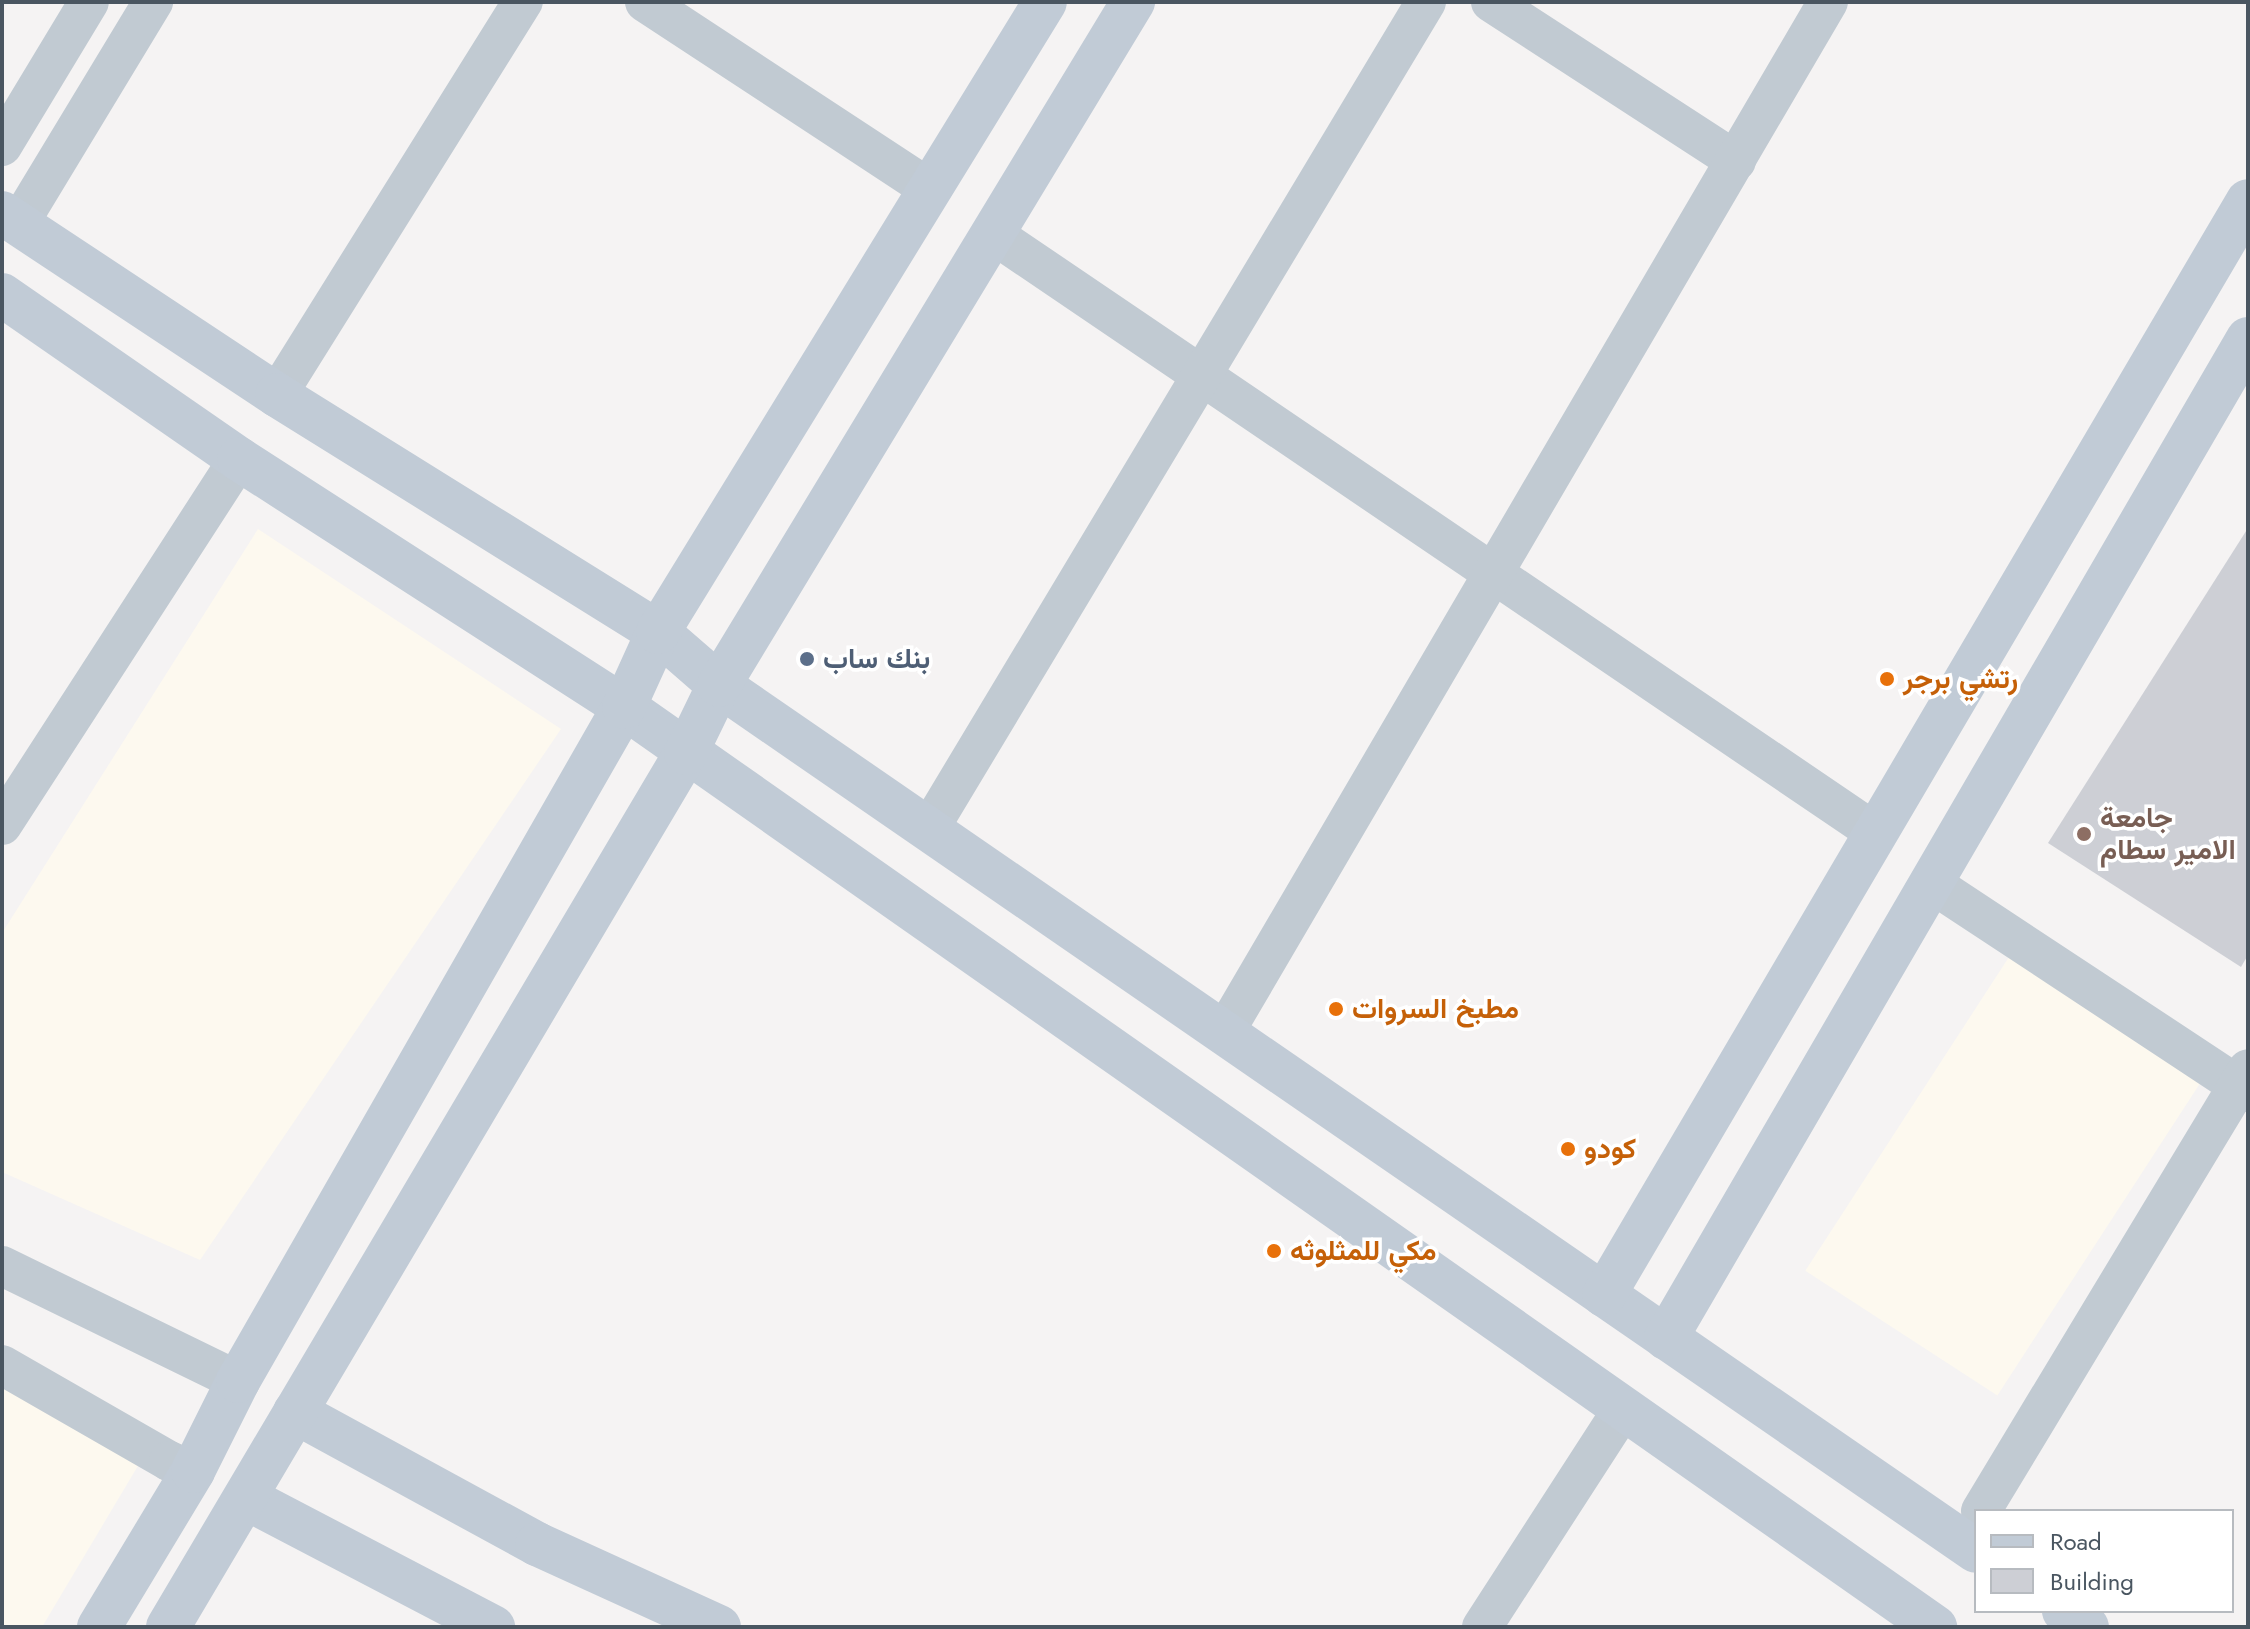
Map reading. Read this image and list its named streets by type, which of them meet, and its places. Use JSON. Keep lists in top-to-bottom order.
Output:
{
  "places": [
    "بنك ساب",
    "رتشي برجر",
    "جامعة الامير سطام",
    "مطبخ السروات",
    "كودو",
    "مكي للمثلوثه"
  ],
  "legend": ["Road", "Building"]
}
